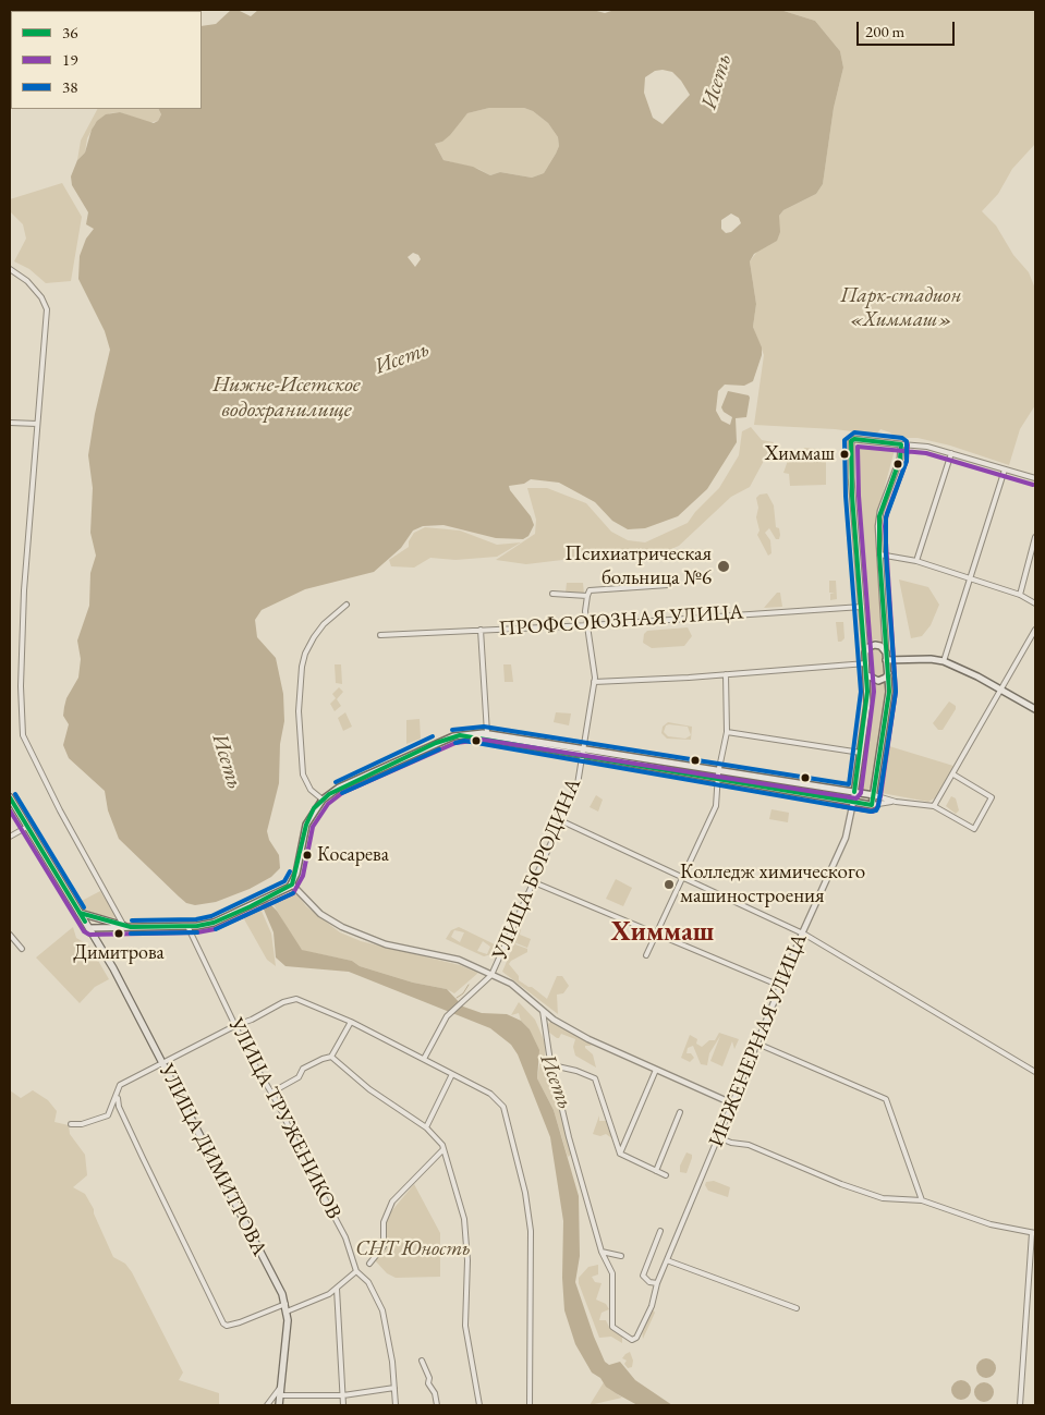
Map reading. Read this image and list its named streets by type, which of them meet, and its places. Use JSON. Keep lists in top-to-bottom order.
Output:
{
  "streets": {
    "main road": ["ИНЖЕНЕРНАЯ УЛИЦА", "УЛИЦА ДИМИТРОВА"],
    "street": ["ПРОФСОЮЗНАЯ УЛИЦА", "УЛИЦА БОРОДИНА", "УЛИЦА ТРУЖЕНИКОВ"]
  },
  "crossings": [
    ["ПРОФСОЮЗНАЯ УЛИЦА", "УЛИЦА БОРОДИНА"],
    ["ПРОФСОЮЗНАЯ УЛИЦА", "ИНЖЕНЕРНАЯ УЛИЦА"]
  ],
  "districts": ["Химмаш"],
  "water": ["Исеть", "Нижне-Исетское водохранилище"],
  "parks": ["Парк-стадион «Химмаш»", "СНТ Юность"],
  "places": [
    "Химмаш",
    "Психиатрическая больница №6",
    "Косарева",
    "Колледж химического машиностроения",
    "Димитрова"
  ],
  "lines": ["transit line 38", "transit line 36", "transit line 19"],
  "legend": ["36", "19", "38"],
  "scale_bar": "200 m"
}
